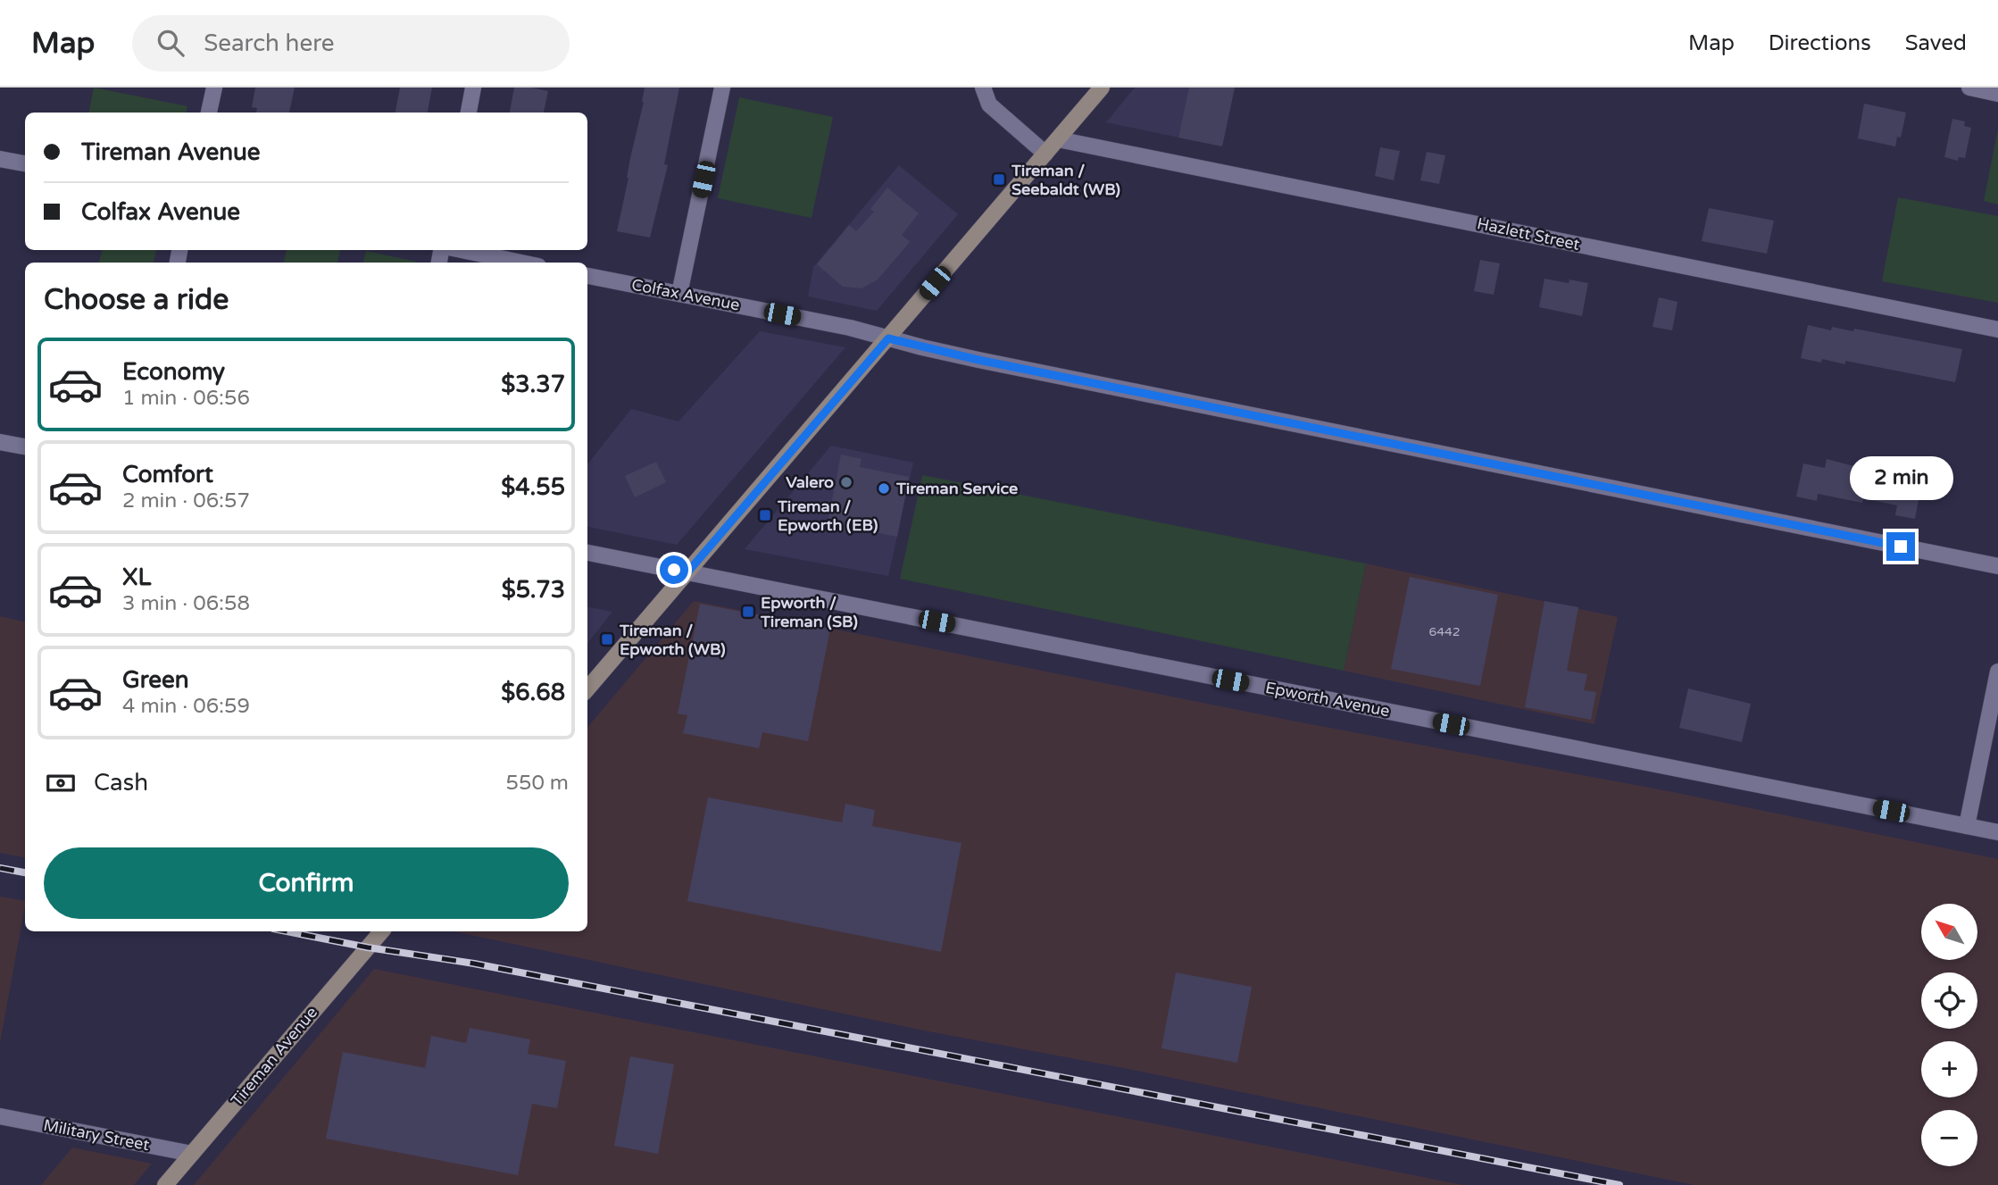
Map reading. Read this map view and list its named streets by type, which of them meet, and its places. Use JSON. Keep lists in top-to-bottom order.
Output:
{
  "streets": {
    "street": [
      "Hazlett Street",
      "Colfax Avenue",
      "Epworth Avenue",
      "Tireman Avenue",
      "Military Street"
    ]
  },
  "crossings": [
    ["Tireman Avenue", "Military Street"]
  ],
  "places": {
    "transit": [
      "Tireman / Seebaldt (WB)",
      "Tireman / Epworth (EB)",
      "Epworth / Tireman (SB)",
      "Tireman / Epworth (WB)"
    ],
    "other": ["Valero", "Tireman Service"]
  },
  "house_numbers": ["6442"],
  "north": "top left",
  "page": {
    "header": "Map",
    "search": "Search here",
    "nav": ["Map", "Directions", "Saved"],
    "banner": ["Tireman Avenue", "Colfax Avenue"],
    "heading": "Choose a ride",
    "list": [
      {
        "name": "Economy",
        "note": "1 min · 06:56",
        "value": "$3.37"
      },
      {
        "name": "Comfort",
        "note": "2 min · 06:57",
        "value": "$4.55"
      },
      {
        "name": "XL",
        "note": "3 min · 06:58",
        "value": "$5.73"
      },
      {
        "name": "Green",
        "note": "4 min · 06:59",
        "value": "$6.68"
      }
    ],
    "bubble": "2 min",
    "pay": ["Cash", "550 m"],
    "buttons": "Confirm",
    "map_buttons": ["+", "−"]
  }
}
